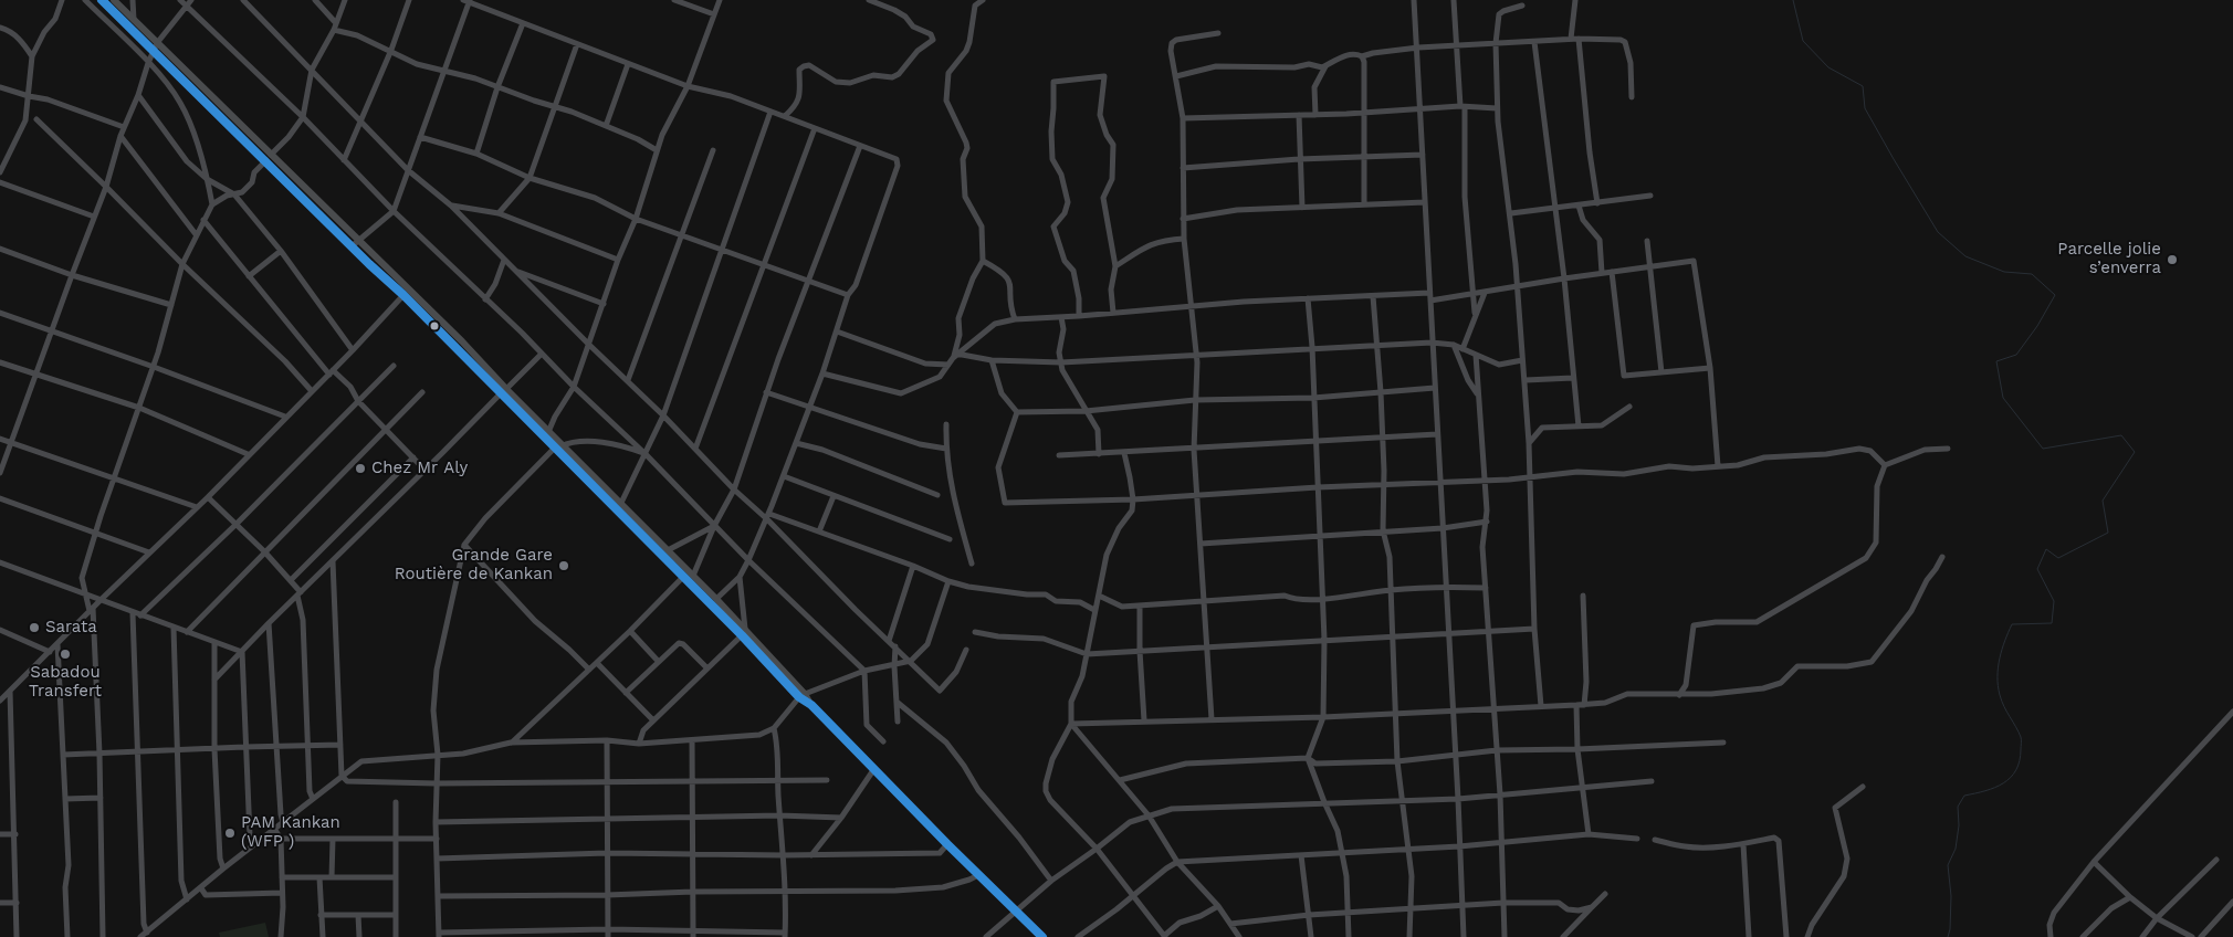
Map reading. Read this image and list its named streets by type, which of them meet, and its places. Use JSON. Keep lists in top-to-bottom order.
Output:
{
  "places": [
    "Parcelle jolie s’enverra",
    "Chez Mr Aly",
    "Grande Gare Routière de Kankan",
    "Sarata",
    "Sabadou Transfert",
    "PAM Kankan (WFP )"
  ]
}
